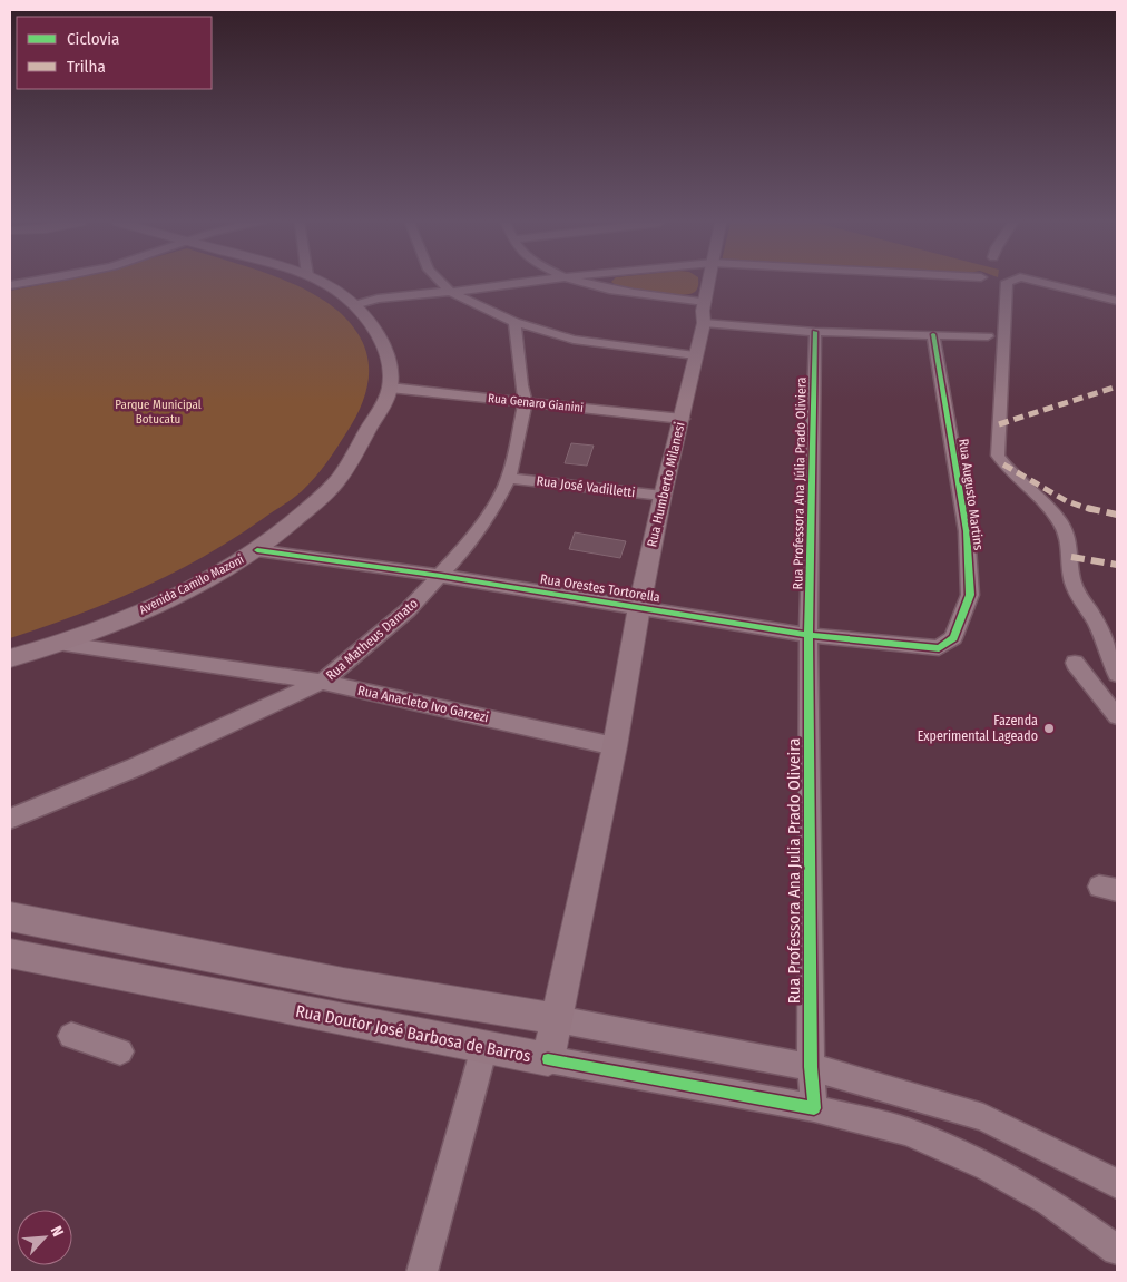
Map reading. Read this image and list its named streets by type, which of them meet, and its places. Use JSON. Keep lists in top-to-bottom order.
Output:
{
  "streets": {
    "main road": ["Rua Humberto Milanesi", "Avenida Camilo Mazoni", "Rua Doutor José Barbosa de Barros"],
    "street": [
      "Rua Genaro Gianini",
      "Rua Professora Ana Júlia Prado Oliviera",
      "Rua José Vadilletti",
      "Rua Augusto Martins",
      "Rua Orestes Tortorella",
      "Rua Matheus Damato",
      "Rua Anacleto Ivo Garzezi",
      "Rua Professora Ana Julia Prado Oliveira"
    ]
  },
  "crossings": [
    ["Rua Genaro Gianini", "Rua Humberto Milanesi"],
    ["Rua Genaro Gianini", "Avenida Camilo Mazoni"],
    ["Rua Genaro Gianini", "Rua Matheus Damato"],
    ["Rua Professora Ana Júlia Prado Oliviera", "Rua Orestes Tortorella"],
    ["Rua Professora Ana Júlia Prado Oliviera", "Rua Professora Ana Julia Prado Oliveira"],
    ["Rua Humberto Milanesi", "Rua José Vadilletti"],
    ["Rua Humberto Milanesi", "Rua Orestes Tortorella"],
    ["Rua Humberto Milanesi", "Rua Anacleto Ivo Garzezi"],
    ["Rua Humberto Milanesi", "Rua Doutor José Barbosa de Barros"],
    ["Rua José Vadilletti", "Rua Matheus Damato"],
    ["Rua Augusto Martins", "Rua Orestes Tortorella"],
    ["Avenida Camilo Mazoni", "Rua Orestes Tortorella"],
    ["Avenida Camilo Mazoni", "Rua Anacleto Ivo Garzezi"],
    ["Rua Orestes Tortorella", "Rua Matheus Damato"],
    ["Rua Orestes Tortorella", "Rua Professora Ana Julia Prado Oliveira"],
    ["Rua Matheus Damato", "Rua Anacleto Ivo Garzezi"],
    ["Rua Professora Ana Julia Prado Oliveira", "Rua Doutor José Barbosa de Barros"]
  ],
  "parks": ["Parque Municipal Botucatu"],
  "places": ["Fazenda Experimental Lageado"],
  "legend": ["Ciclovia", "Trilha"],
  "north": "top right"
}
